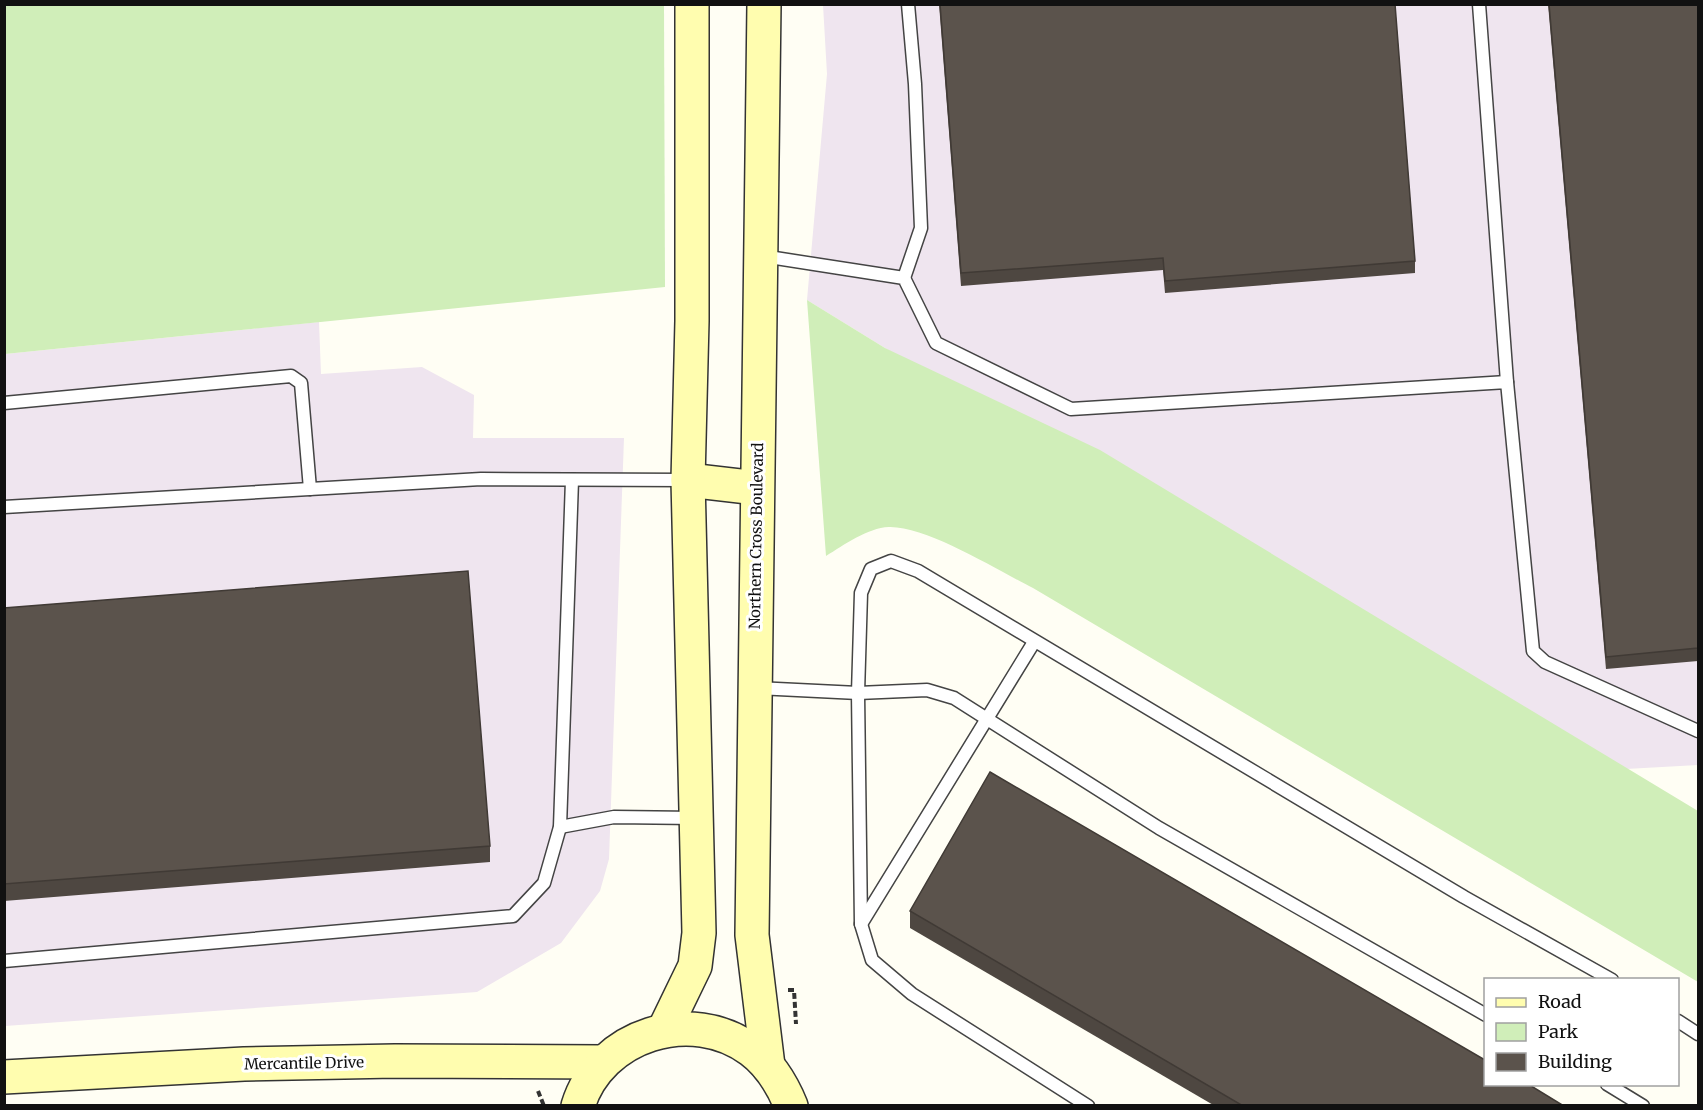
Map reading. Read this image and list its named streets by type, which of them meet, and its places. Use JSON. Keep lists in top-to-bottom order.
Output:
{
  "streets": {
    "street": ["Northern Cross Boulevard", "Mercantile Drive"]
  },
  "legend": ["Road", "Park", "Building"]
}
